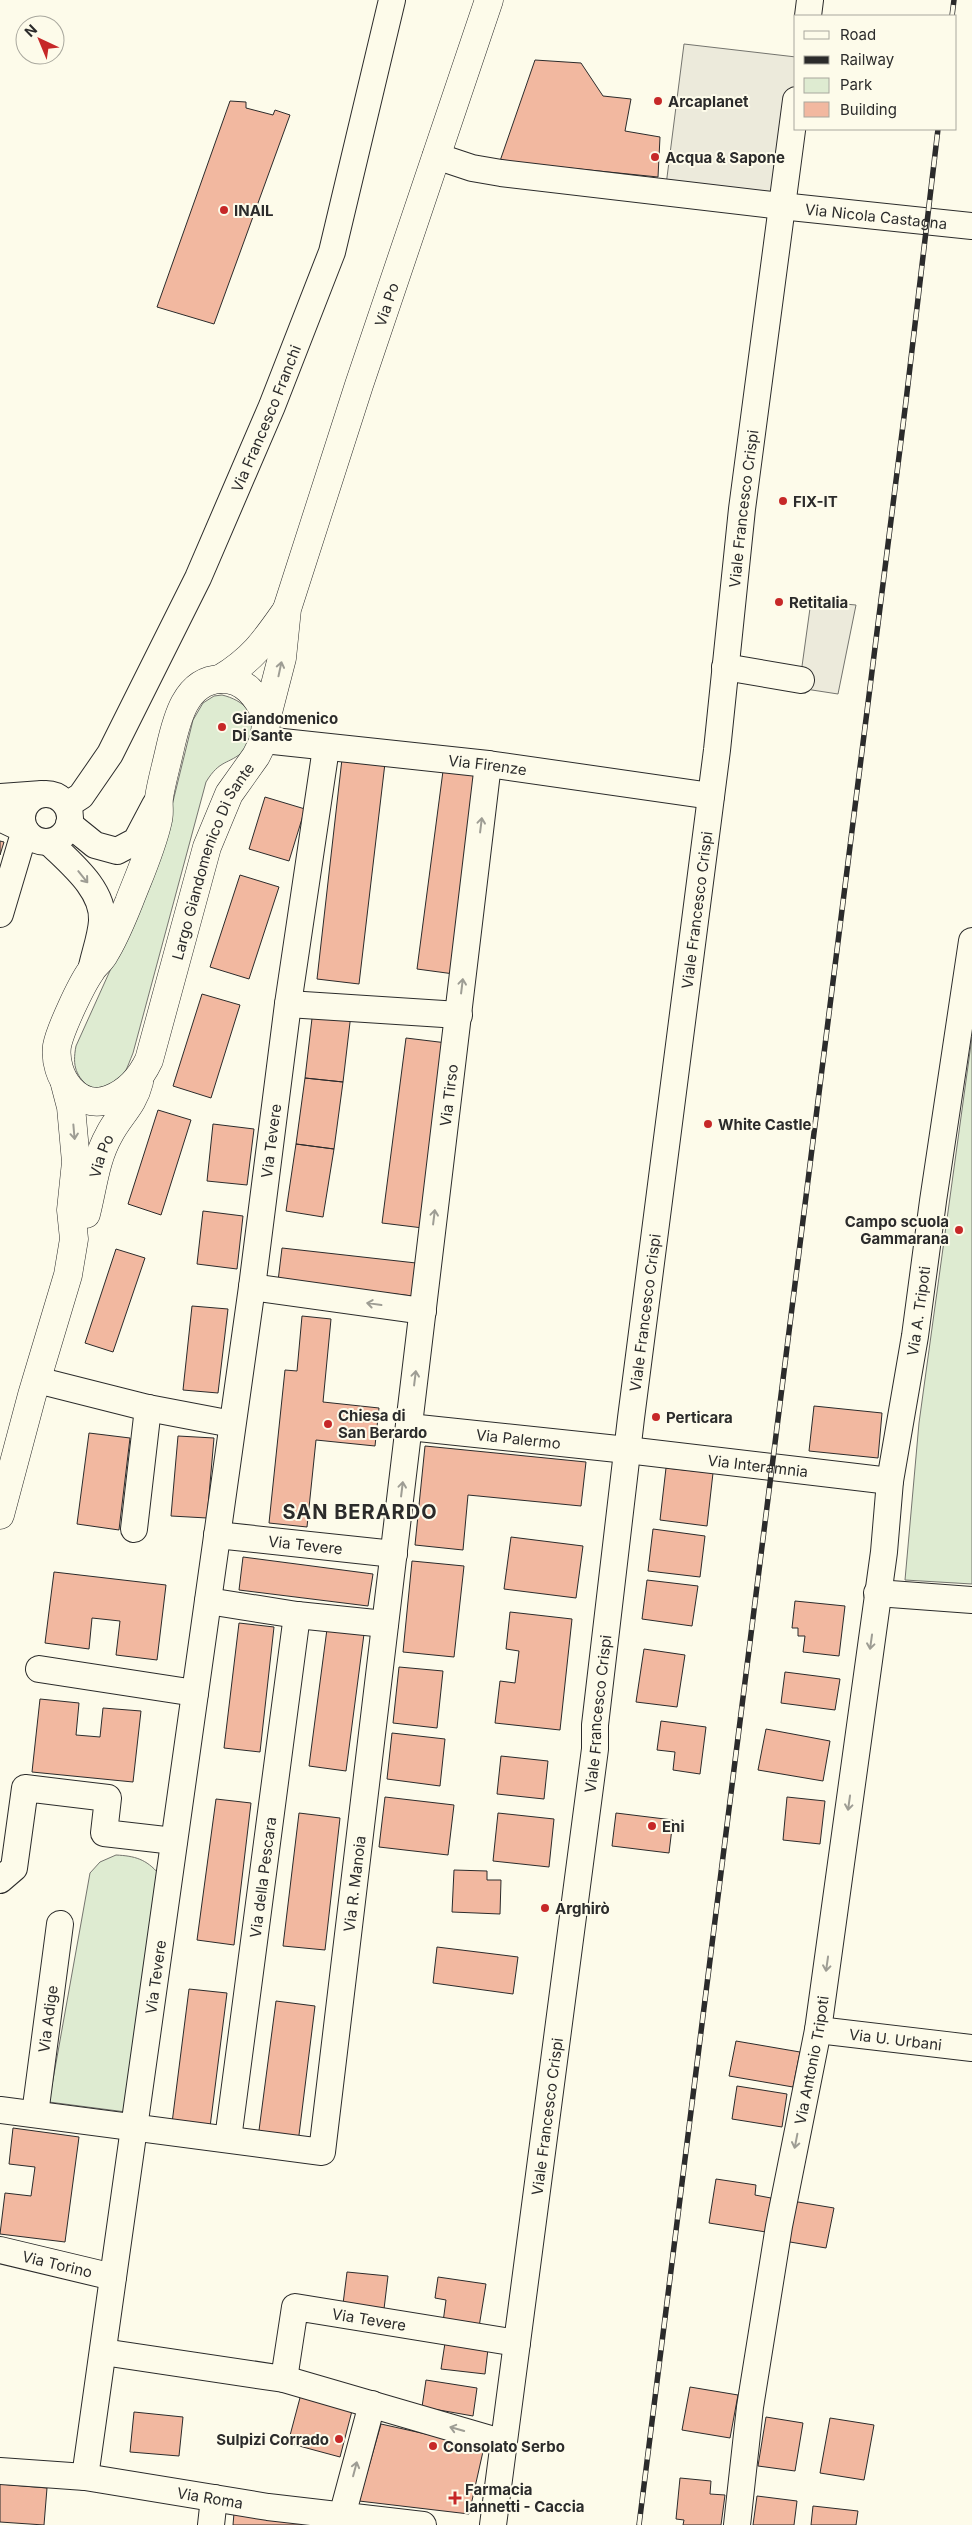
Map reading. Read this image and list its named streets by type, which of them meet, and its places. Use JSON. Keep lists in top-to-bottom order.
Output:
{
  "streets": {
    "main road": ["Via Po", "Largo Giandomenico Di Sante"],
    "street": [
      "Via Nicola Castagna",
      "Via Francesco Franchi",
      "Viale Francesco Crispi",
      "Via Firenze",
      "Via Tirso",
      "Via Tevere",
      "Via A. Tripoti",
      "Via Palermo",
      "Via Interamnia",
      "Via della Pescara",
      "Via R. Manoia",
      "Via Adige",
      "Via U. Urbani",
      "Via Antonio Tripoti",
      "Via Torino",
      "Via Roma"
    ]
  },
  "crossings": [
    ["Via Nicola Castagna", "Via Po"],
    ["Via Nicola Castagna", "Viale Francesco Crispi"],
    ["Via Po", "Via Firenze"],
    ["Via Po", "Largo Giandomenico Di Sante"],
    ["Viale Francesco Crispi", "Via Firenze"],
    ["Viale Francesco Crispi", "Via Tevere"],
    ["Viale Francesco Crispi", "Via Palermo"],
    ["Viale Francesco Crispi", "Via Interamnia"],
    ["Via Firenze", "Largo Giandomenico Di Sante"],
    ["Via Firenze", "Via Tirso"],
    ["Via Firenze", "Via Tevere"],
    ["Via Tirso", "Via Palermo"],
    ["Via Tirso", "Via R. Manoia"],
    ["Via Tevere", "Via R. Manoia"],
    ["Via Tevere", "Via Torino"],
    ["Via Tevere", "Via Roma"],
    ["Via A. Tripoti", "Via Interamnia"],
    ["Via A. Tripoti", "Via Antonio Tripoti"],
    ["Via Palermo", "Via Interamnia"],
    ["Via Palermo", "Via R. Manoia"],
    ["Via della Pescara", "Via R. Manoia"],
    ["Via R. Manoia", "Via Adige"],
    ["Via U. Urbani", "Via Antonio Tripoti"]
  ],
  "one_way": ["Via Tirso", "Via Antonio Tripoti"],
  "districts": ["SAN BERARDO"],
  "places": {
    "other": [
      "Arcaplanet",
      "Acqua & Sapone",
      "INAIL",
      "FIX-IT",
      "Retitalia",
      "Giandomenico Di Sante",
      "White Castle",
      "Campo scuola Gammarana",
      "Perticara",
      "Chiesa di San Berardo",
      "Eni",
      "Arghirò",
      "Sulpizi Corrado",
      "Consolato Serbo"
    ],
    "health": ["Farmacia Iannetti - Caccia"]
  },
  "legend": [
    "Road",
    "Railway",
    "Park",
    "Building"
  ],
  "north": "top left"
}
